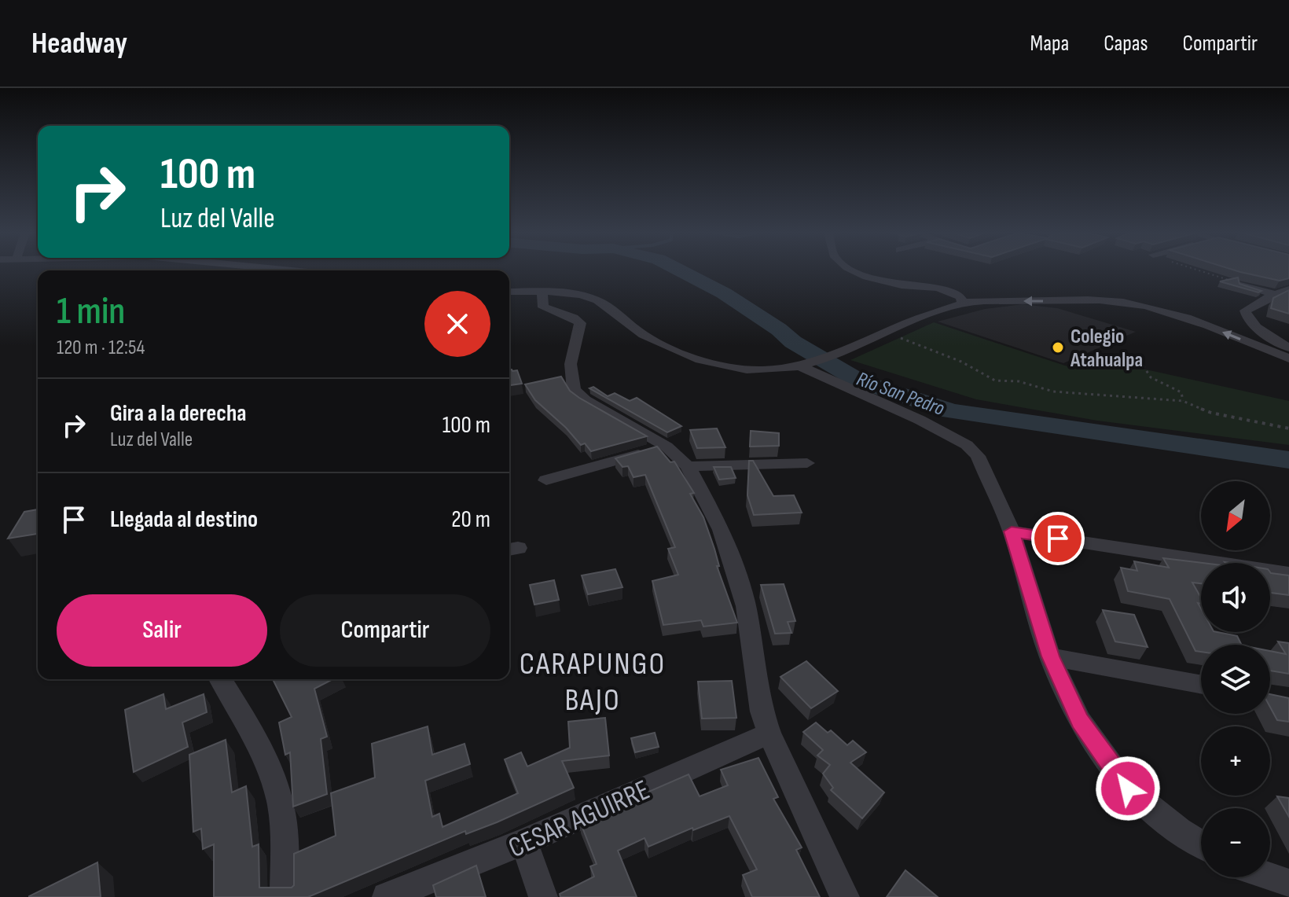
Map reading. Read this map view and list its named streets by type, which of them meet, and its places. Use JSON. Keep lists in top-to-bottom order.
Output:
{
  "streets": {
    "street": ["CESAR AGUIRRE"]
  },
  "districts": ["CARAPUNGO BAJO"],
  "water": ["Río San Pedro"],
  "places": ["Colegio Atahualpa"],
  "north": "bottom left",
  "page": {
    "header": "Headway",
    "nav": ["Mapa", "Capas", "Compartir"],
    "turn": ["100 m", "Luz del Valle"],
    "heading": ["1 min", "120 m · 12:54"],
    "list": [
      {
        "name": "Gira a la derecha",
        "note": "Luz del Valle",
        "value": "100 m"
      },
      {
        "name": "Llegada al destino",
        "value": "20 m"
      }
    ],
    "map_buttons": ["+", "−"],
    "buttons": ["Salir", "Compartir"]
  }
}
